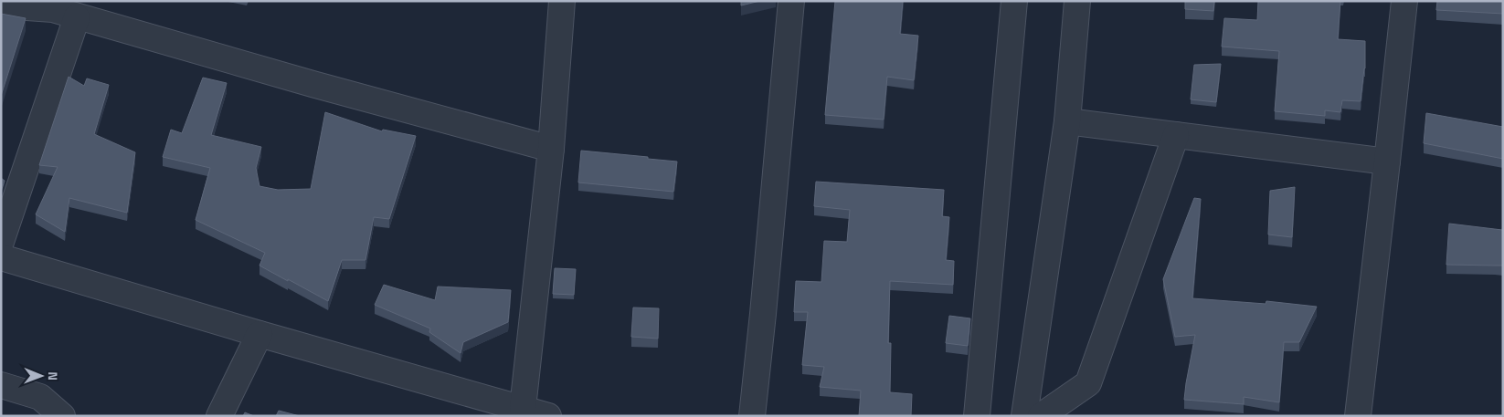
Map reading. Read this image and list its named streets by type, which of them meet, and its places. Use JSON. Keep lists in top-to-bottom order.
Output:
{
  "north": "right"
}
